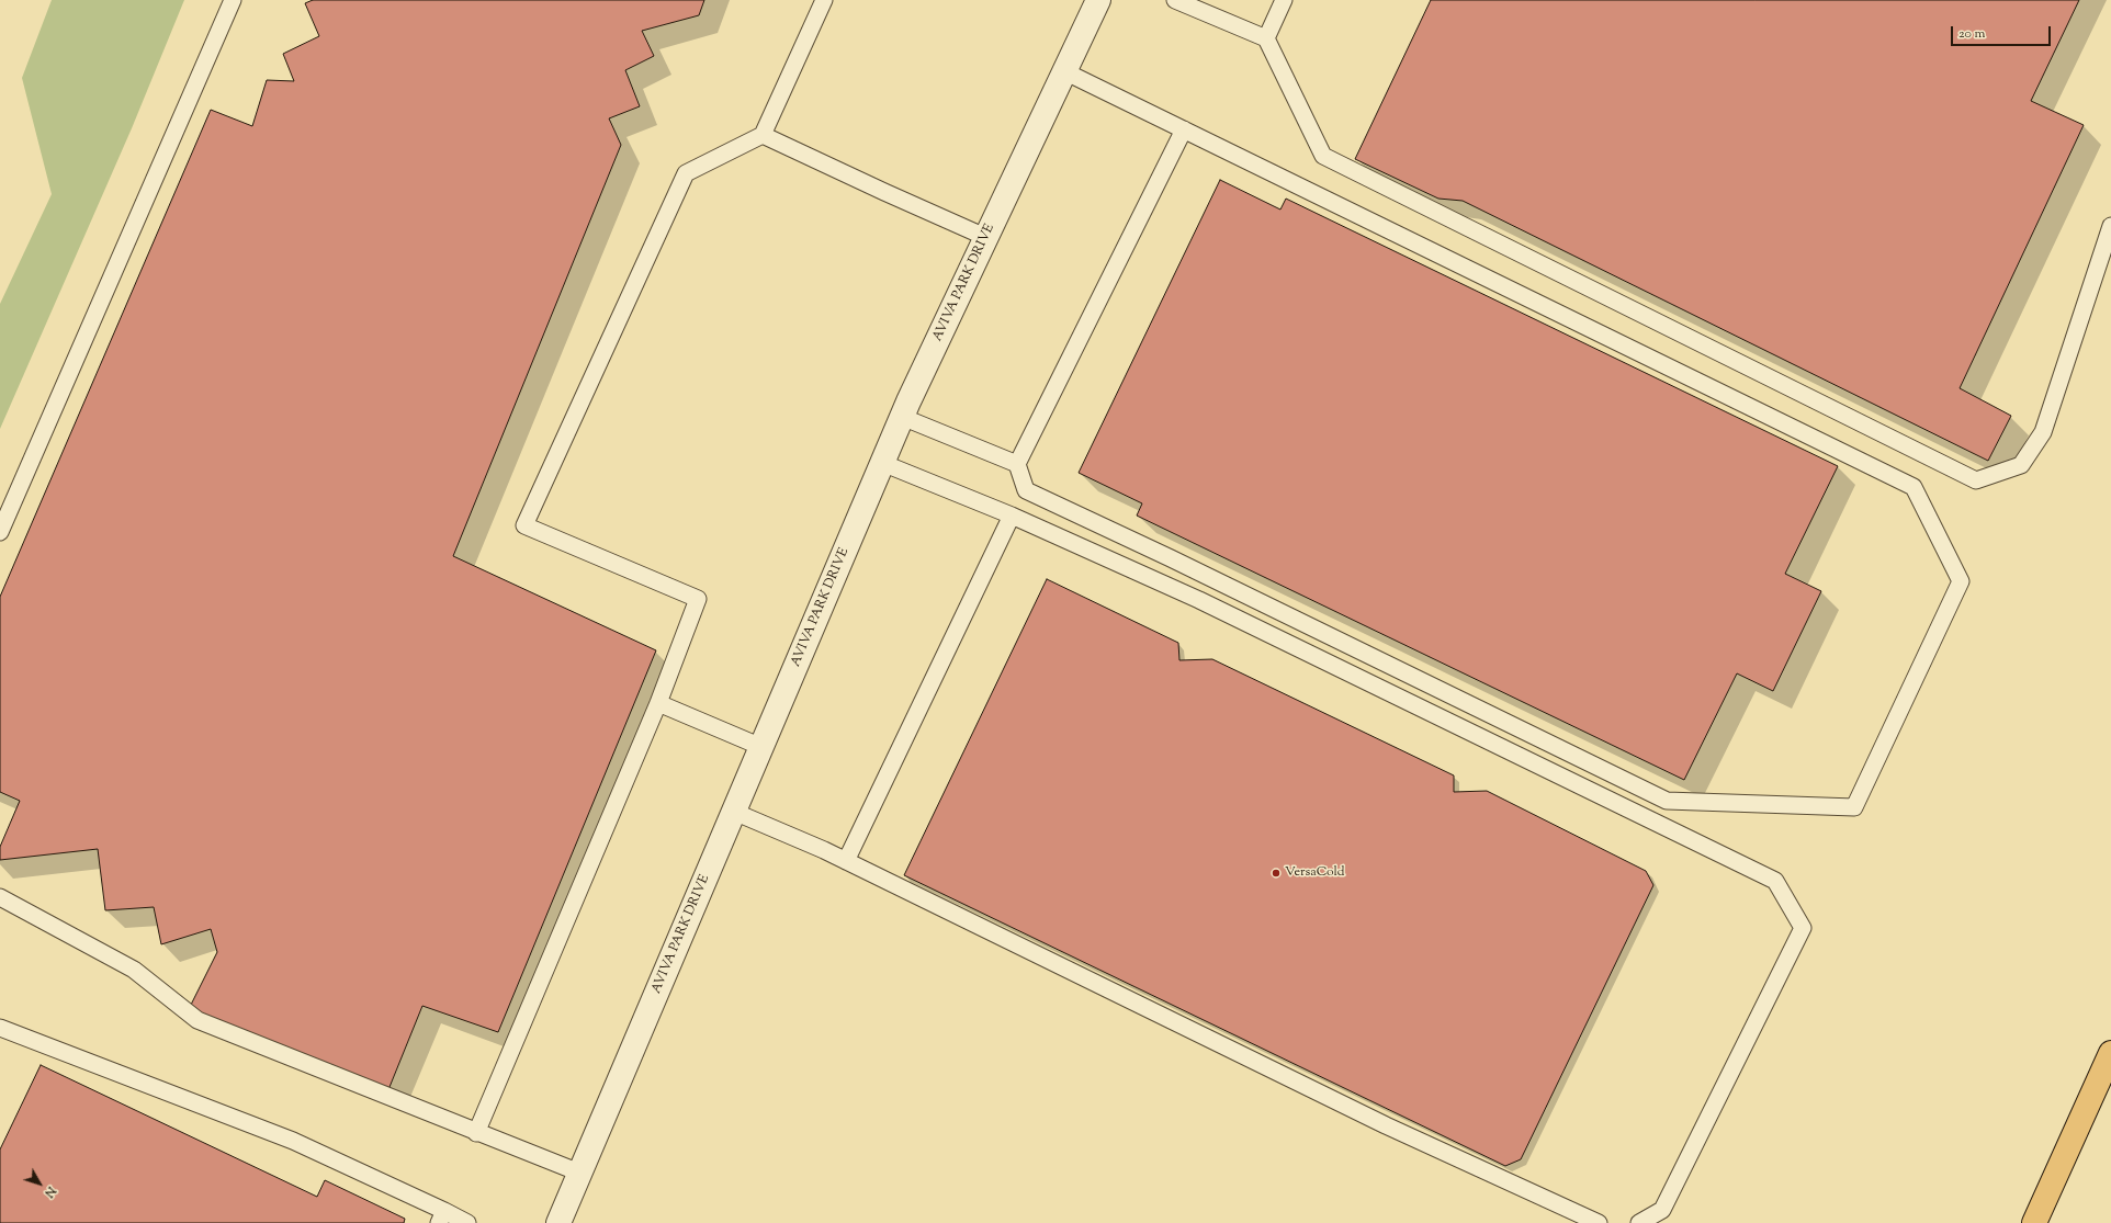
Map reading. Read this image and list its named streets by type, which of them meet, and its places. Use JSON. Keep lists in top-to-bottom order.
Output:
{
  "streets": {
    "street": ["AVIVA PARK DRIVE"]
  },
  "places": ["VersaCold"],
  "scale_bar": "20 m",
  "north": "bottom right"
}
